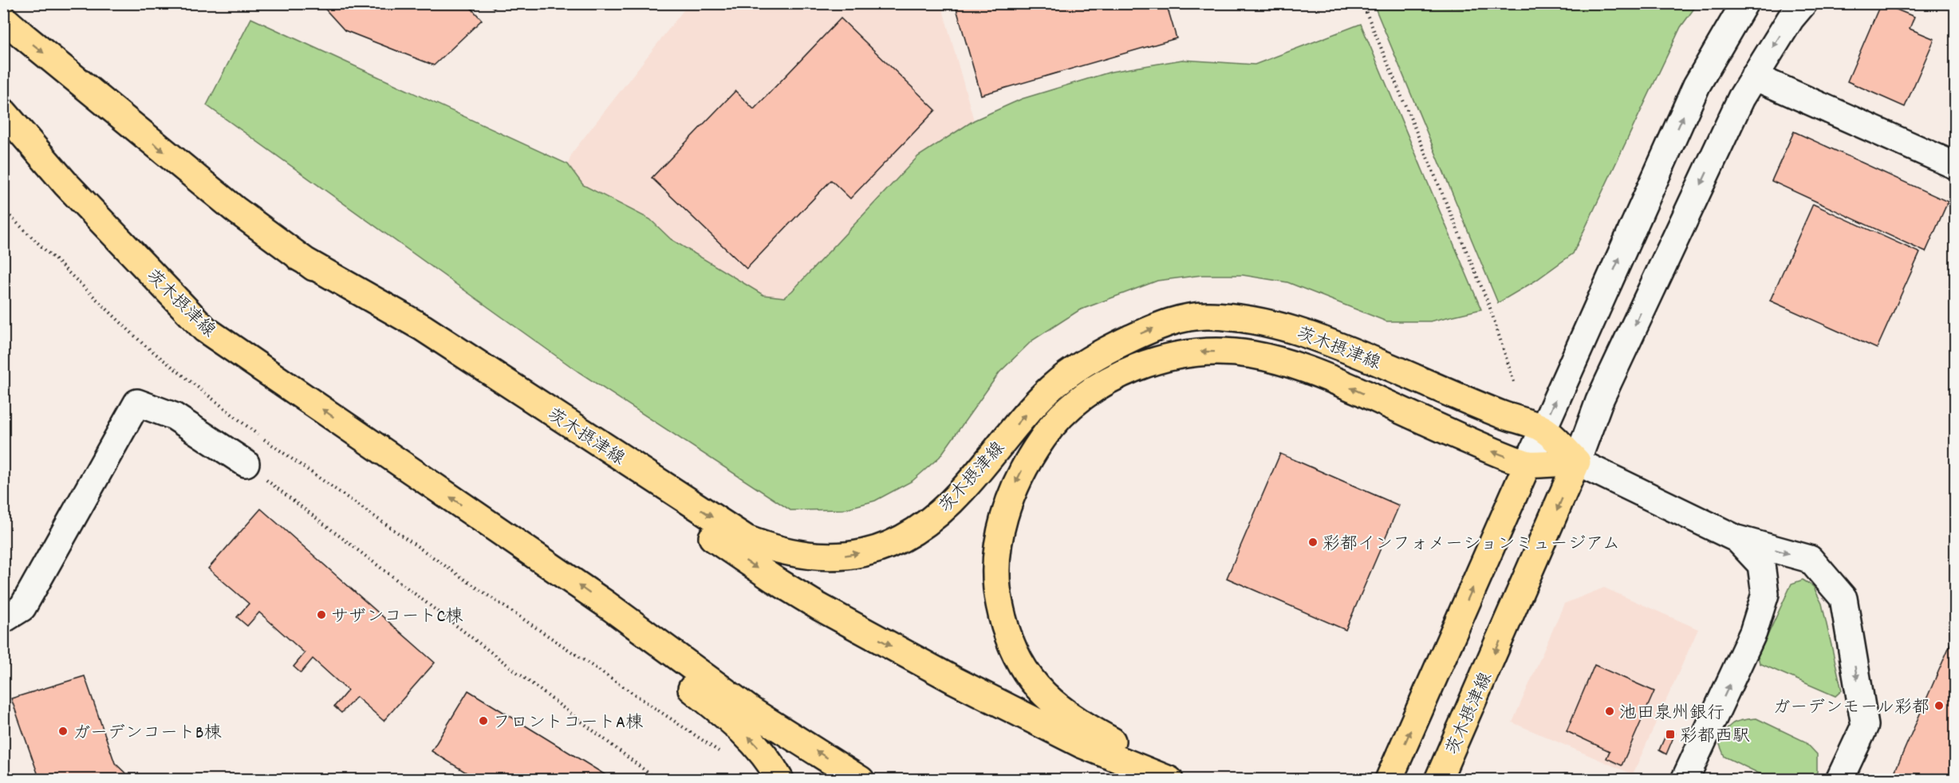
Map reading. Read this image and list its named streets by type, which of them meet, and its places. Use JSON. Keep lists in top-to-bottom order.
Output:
{
  "streets": {
    "main road": ["茨木摂津線"]
  },
  "places": {
    "other": [
      "彩都インフォメーションミュージアム",
      "サザンコートC棟",
      "ガーデンモール彩都",
      "池田泉州銀行",
      "フロントコートA棟",
      "ガーデンコートB棟"
    ],
    "transit": ["彩都西駅"]
  }
}
